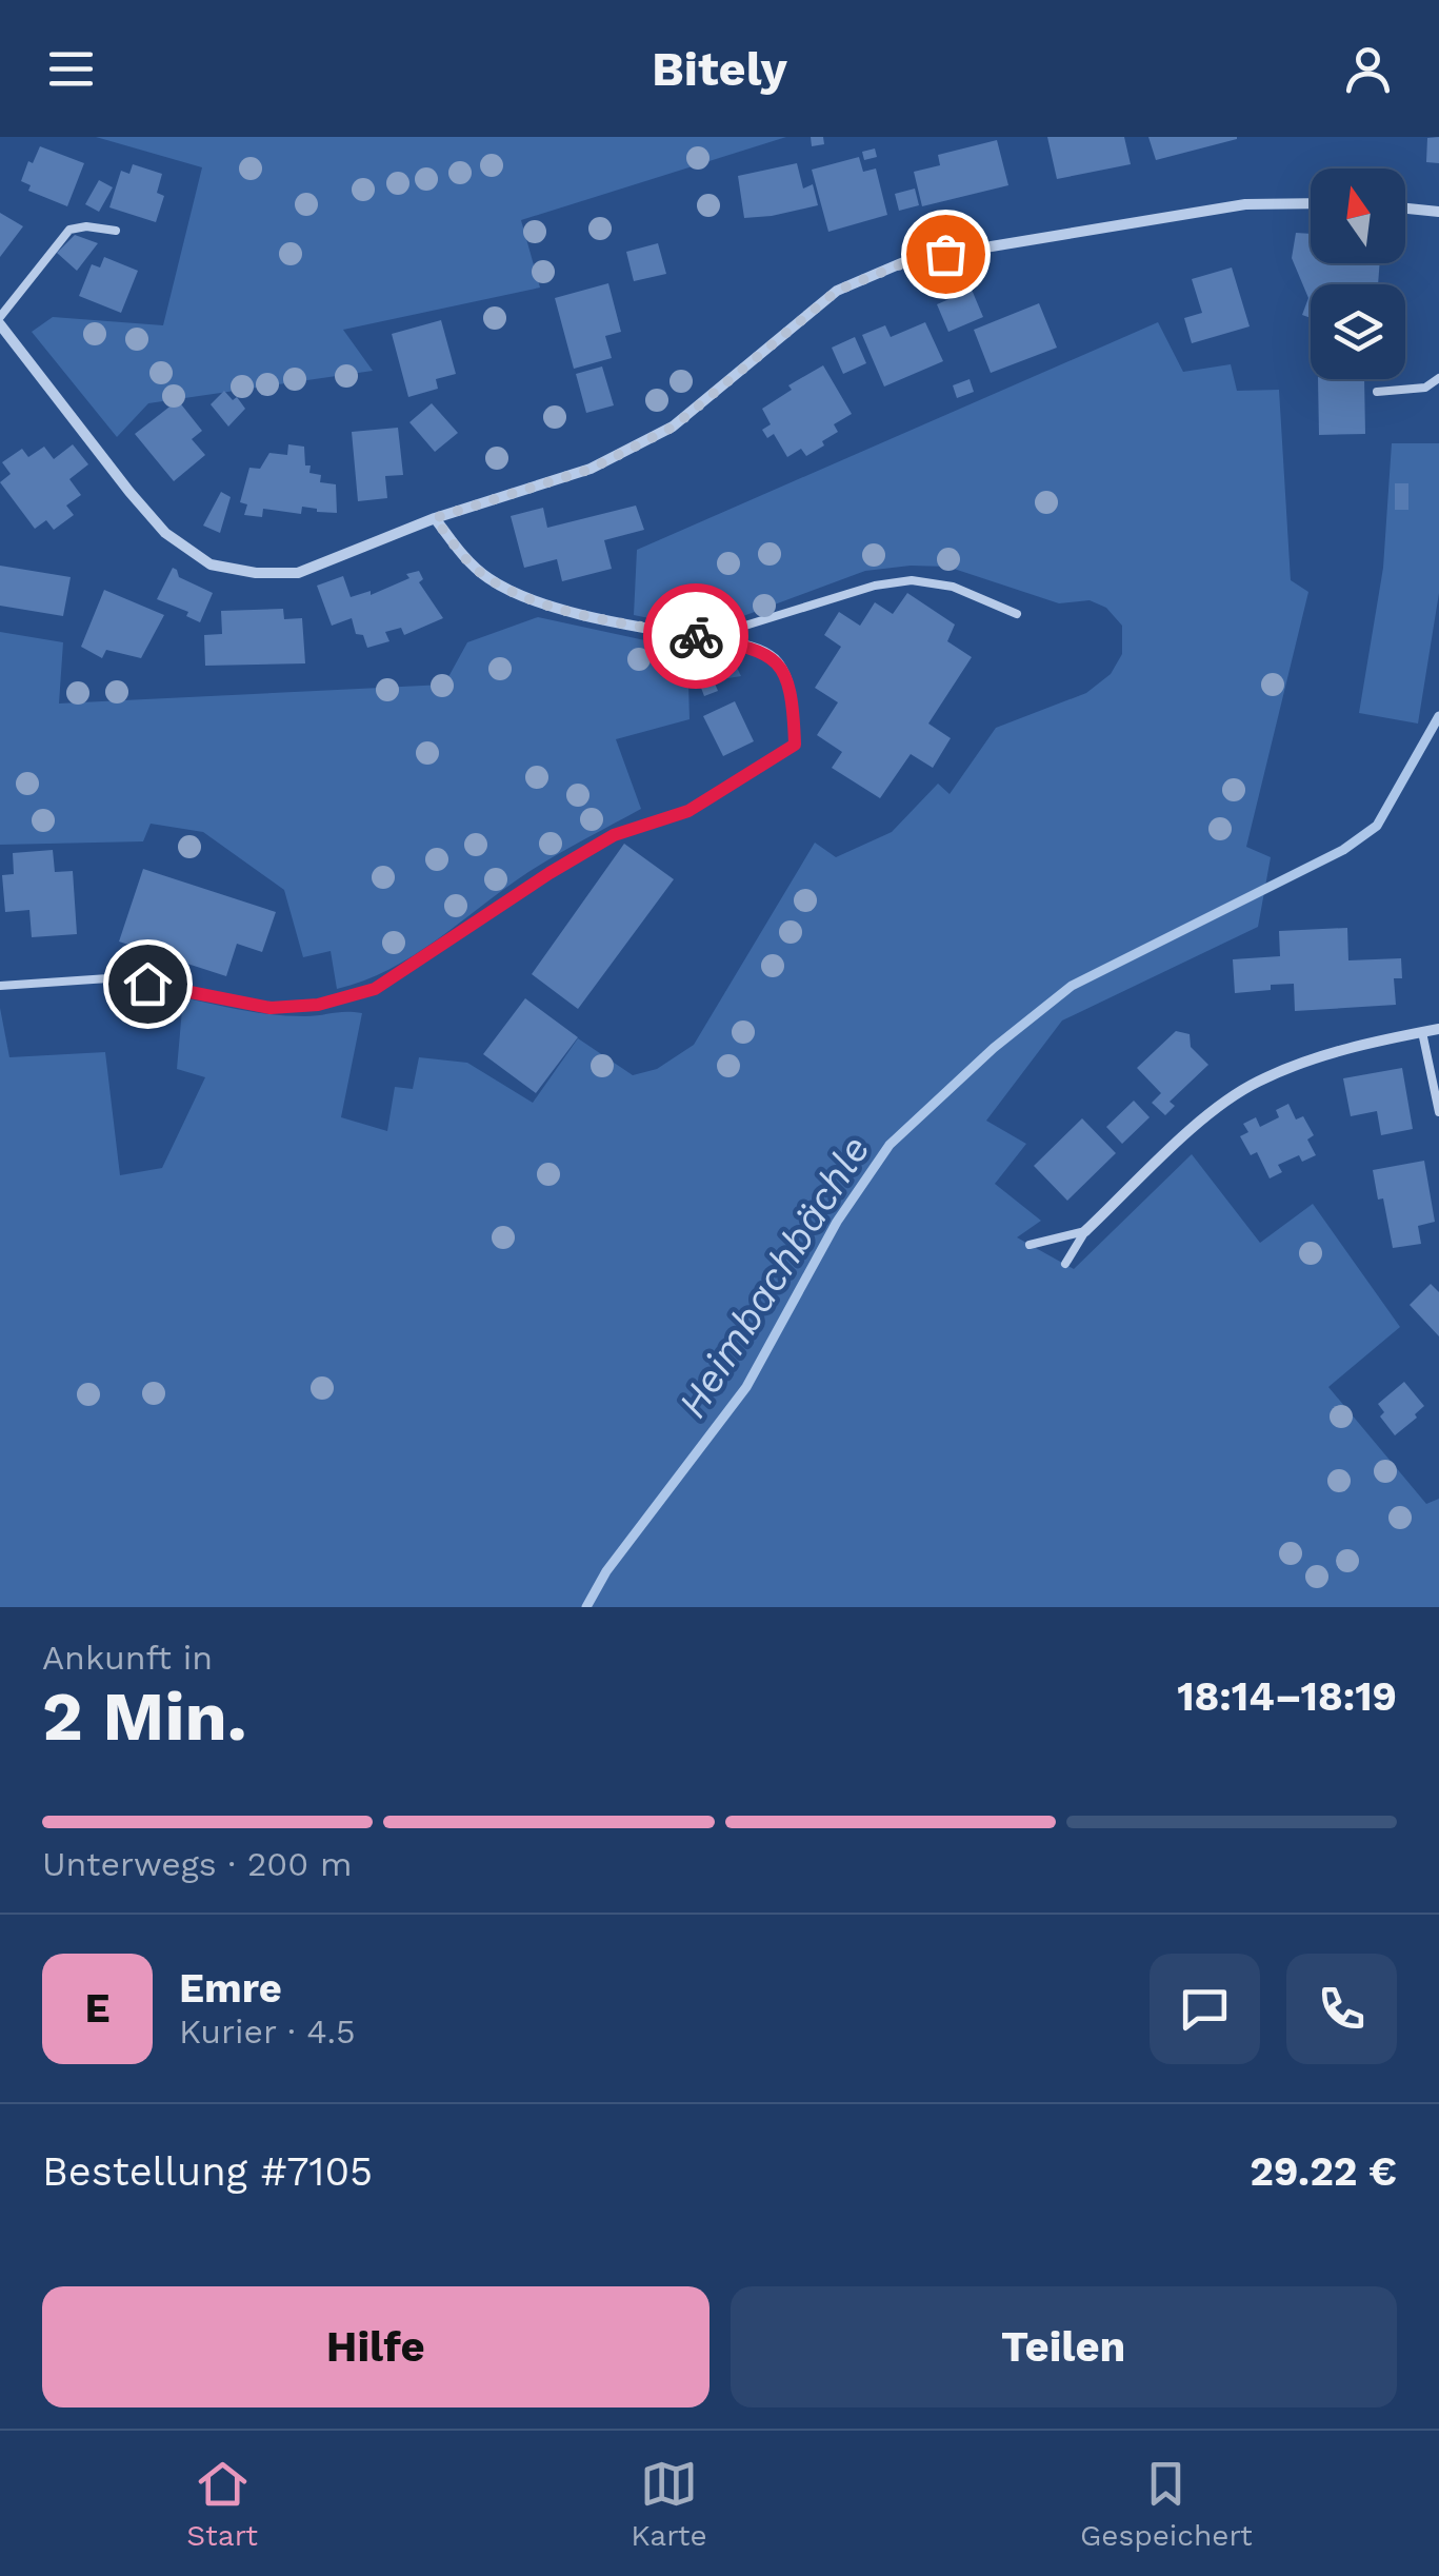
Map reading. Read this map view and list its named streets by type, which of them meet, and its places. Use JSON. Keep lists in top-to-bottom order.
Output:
{
  "water": ["Heimbachbächle"],
  "north": "top",
  "page": {
    "header": "Bitely",
    "heading": ["2 Min.", "Ankunft in", "18:14–18:19"],
    "panel": [
      "Emre",
      "Kurier · 4.5",
      "Bestellung #7105",
      "29.22 €"
    ],
    "bar": "Unterwegs · 200 m",
    "round": "E",
    "buttons": ["Hilfe", "Teilen"],
    "tabs": ["Start", "Karte", "Gespeichert"]
  }
}
